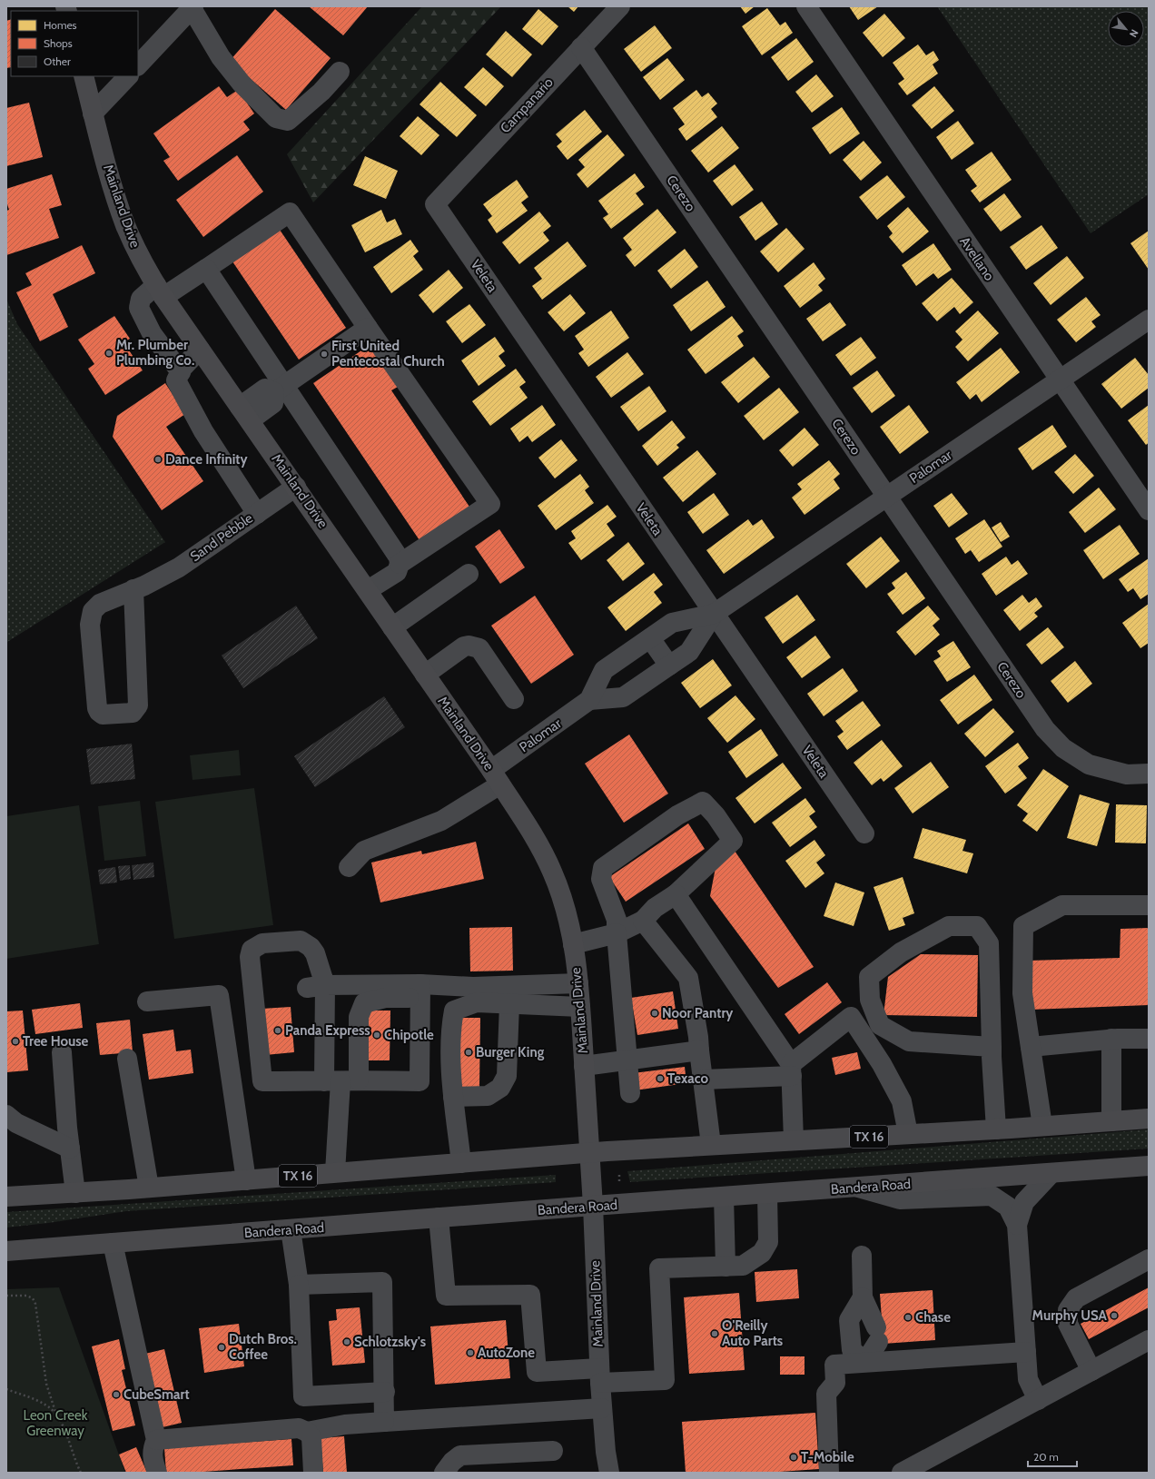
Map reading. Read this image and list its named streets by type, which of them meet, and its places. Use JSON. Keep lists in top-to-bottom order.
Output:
{
  "streets": {
    "main road": ["Mainland Drive", "TX 16", "Bandera Road"],
    "street": [
      "Campanario",
      "Cerezo",
      "Avellano",
      "Veleta",
      "Palomar",
      "Sand Pebble"
    ]
  },
  "crossings": [
    ["Campanario", "Cerezo"],
    ["Campanario", "Veleta"],
    ["Cerezo", "Palomar"],
    ["Mainland Drive", "Palomar"],
    ["Mainland Drive", "Sand Pebble"],
    ["Mainland Drive", "TX 16"],
    ["Mainland Drive", "Bandera Road"],
    ["Avellano", "Palomar"],
    ["Veleta", "Palomar"]
  ],
  "parks": ["Leon Creek Greenway"],
  "places": [
    "Mr. Plumber Plumbing Co.",
    "First United Pentecostal Church",
    "Dance Infinity",
    "Noor Pantry",
    "Panda Express",
    "Chipotle",
    "Tree House",
    "Burger King",
    "Texaco",
    "Murphy USA",
    "Chase",
    "O'Reilly Auto Parts",
    "Schlotzsky's",
    "Dutch Bros. Coffee",
    "AutoZone",
    "CubeSmart",
    "T-Mobile"
  ],
  "legend": ["Homes", "Shops", "Other"],
  "scale_bar": "20 m",
  "north": "bottom right"
}
